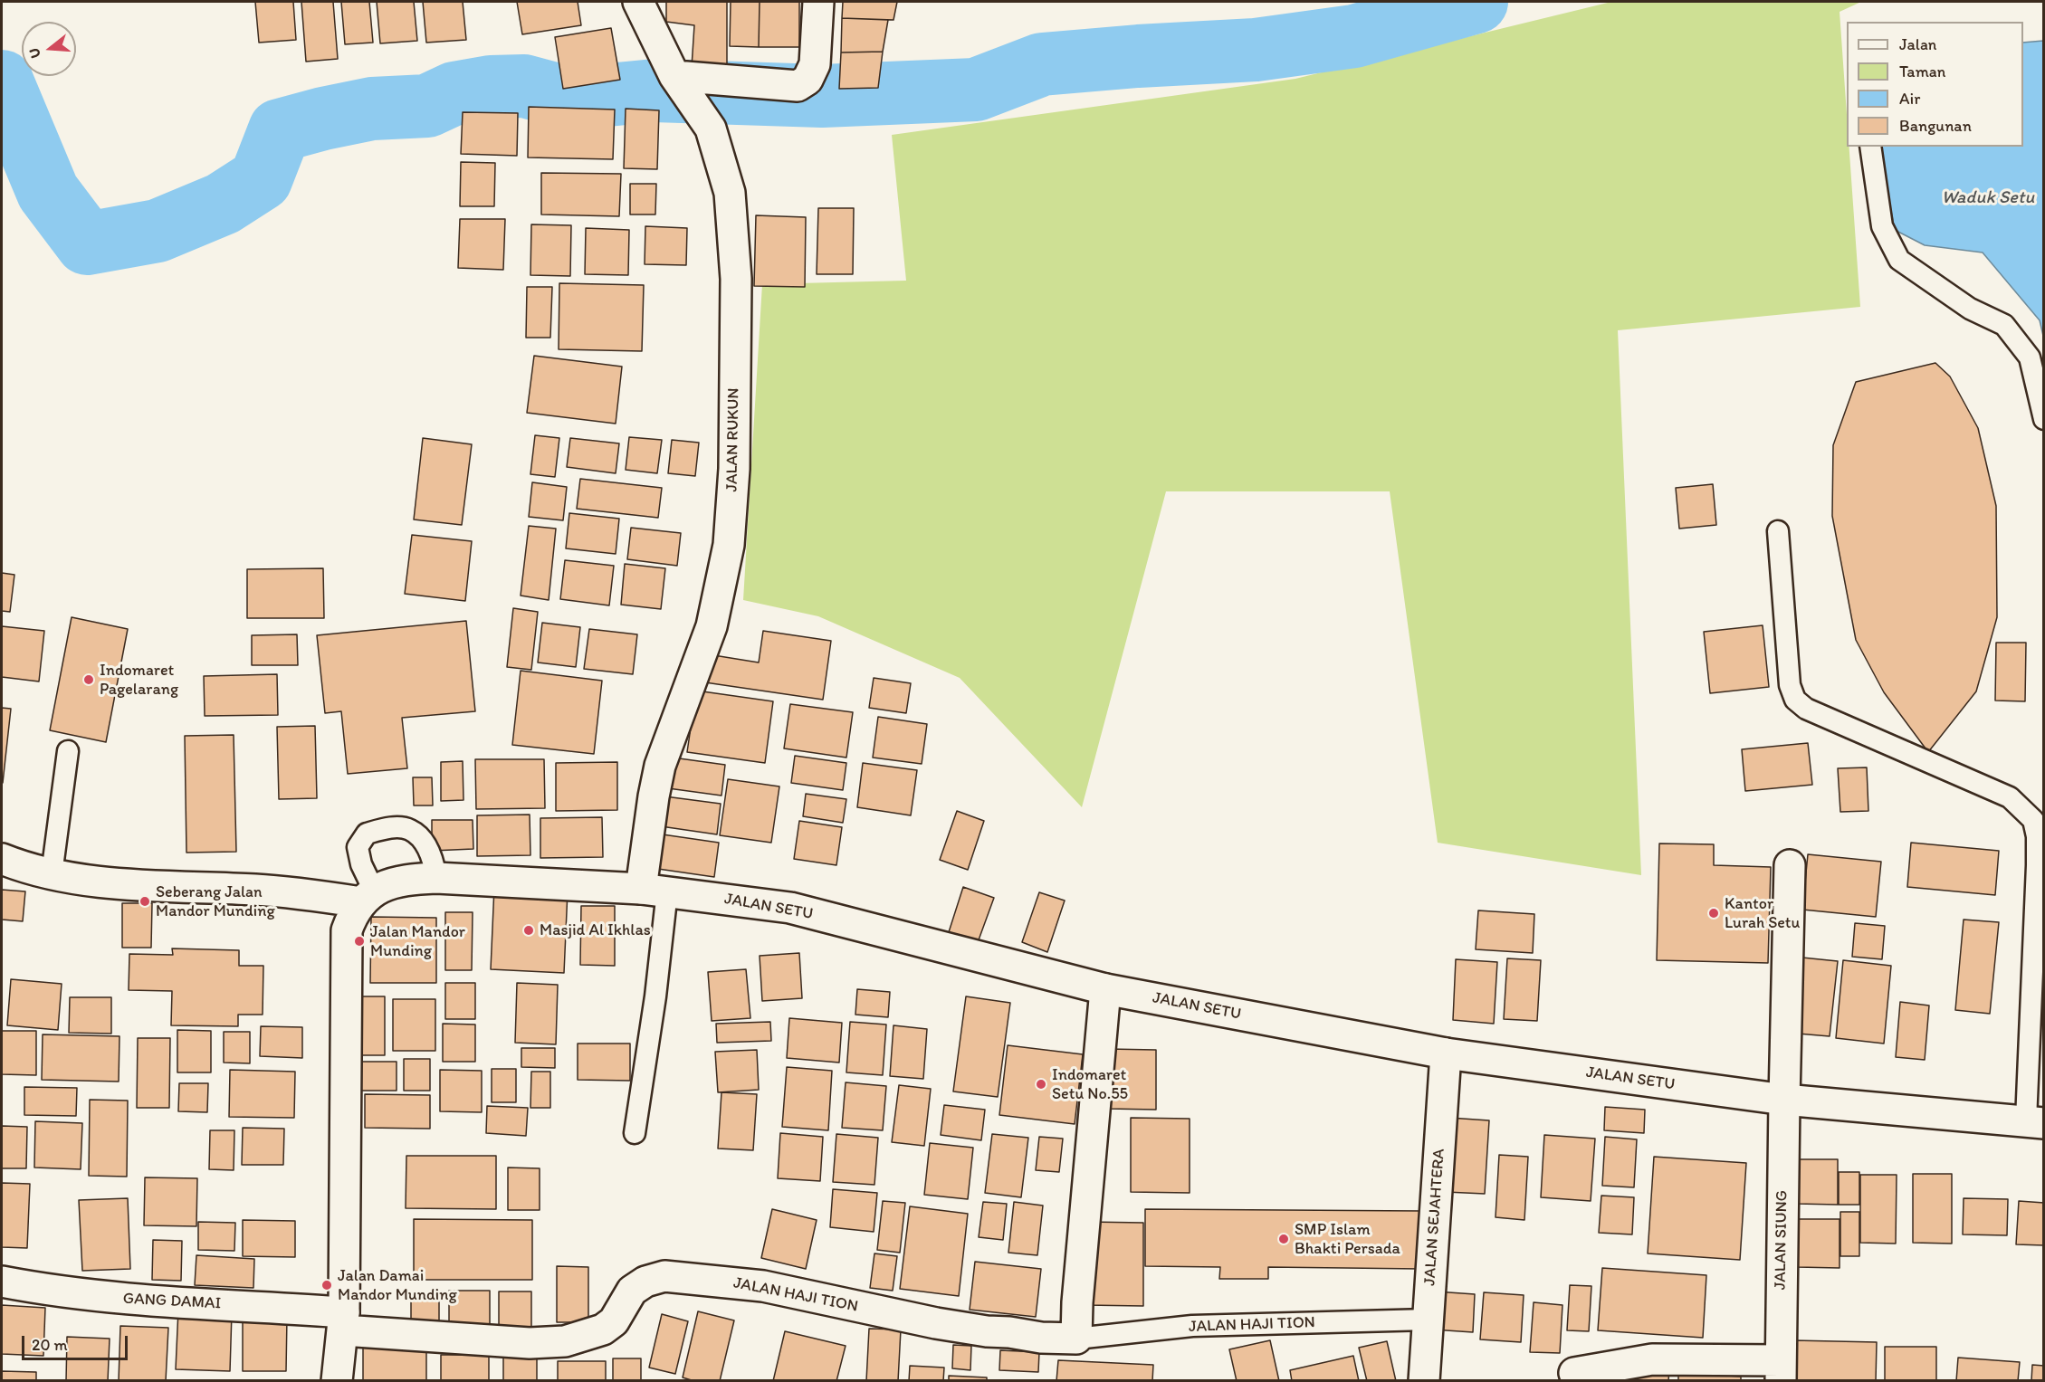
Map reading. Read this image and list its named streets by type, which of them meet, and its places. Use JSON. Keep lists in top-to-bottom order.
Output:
{
  "streets": {
    "street": [
      "JALAN RUKUN",
      "JALAN SETU",
      "JALAN SEJAHTERA",
      "JALAN SIUNG",
      "JALAN HAJI TION",
      "GANG DAMAI"
    ]
  },
  "crossings": [
    ["JALAN RUKUN", "JALAN SETU"],
    ["JALAN SETU", "JALAN SEJAHTERA"],
    ["JALAN SETU", "JALAN SIUNG"],
    ["JALAN SEJAHTERA", "JALAN HAJI TION"],
    ["JALAN HAJI TION", "GANG DAMAI"]
  ],
  "water": ["Waduk Setu"],
  "places": [
    "Indomaret Pagelarang",
    "Seberang Jalan Mandor Munding",
    "Kantor Lurah Setu",
    "Masjid Al Ikhlas",
    "Jalan Mandor Munding",
    "Indomaret Setu No.55",
    "SMP Islam Bhakti Persada",
    "Jalan Damai Mandor Munding"
  ],
  "legend": [
    "Jalan",
    "Taman",
    "Air",
    "Bangunan"
  ],
  "scale_bar": "20 m",
  "north": "left"
}
